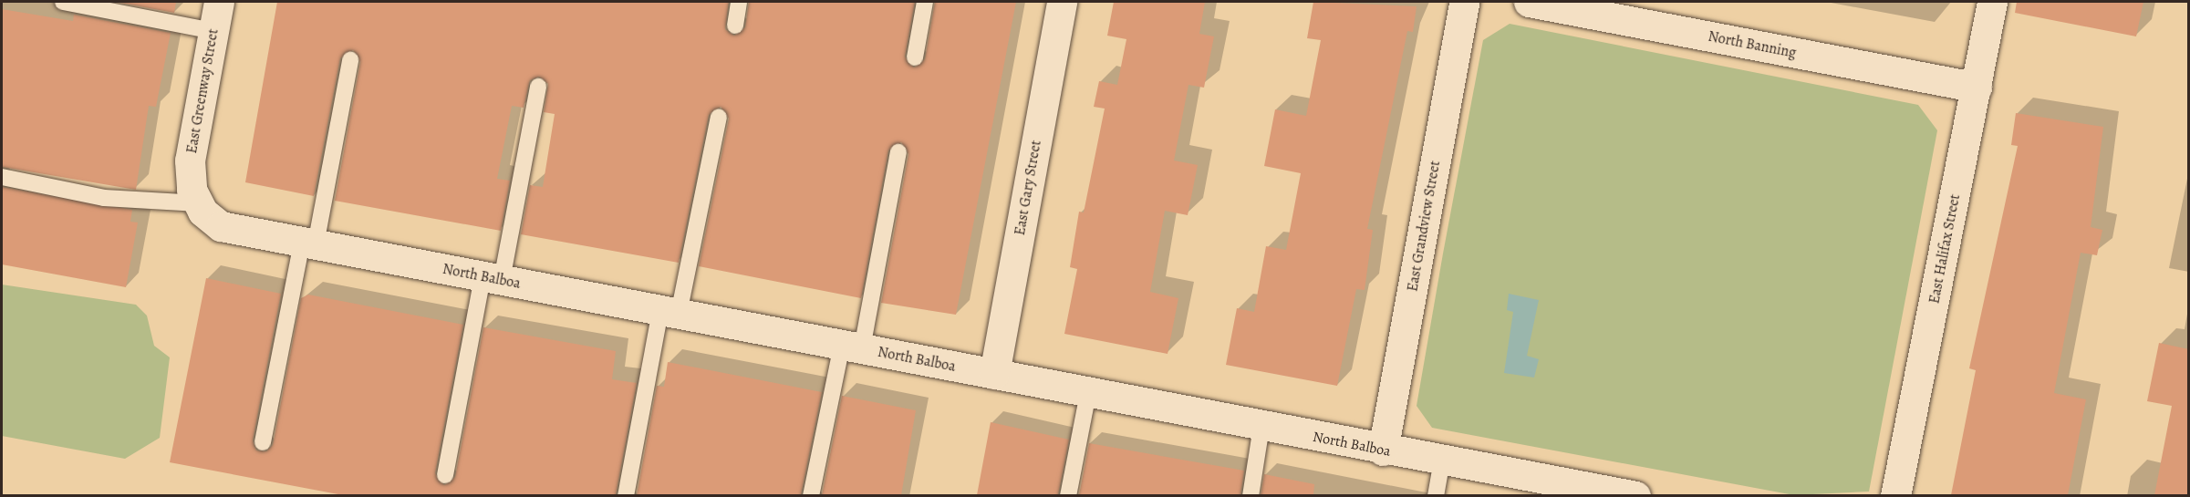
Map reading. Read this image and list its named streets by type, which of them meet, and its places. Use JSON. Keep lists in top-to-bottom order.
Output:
{
  "streets": {
    "street": [
      "North Banning",
      "East Greenway Street",
      "East Gary Street",
      "East Grandview Street",
      "East Halifax Street",
      "North Balboa"
    ]
  },
  "crossings": [
    ["North Banning", "East Halifax Street"],
    ["East Greenway Street", "North Balboa"],
    ["East Gary Street", "North Balboa"],
    ["East Grandview Street", "North Balboa"]
  ]
}
